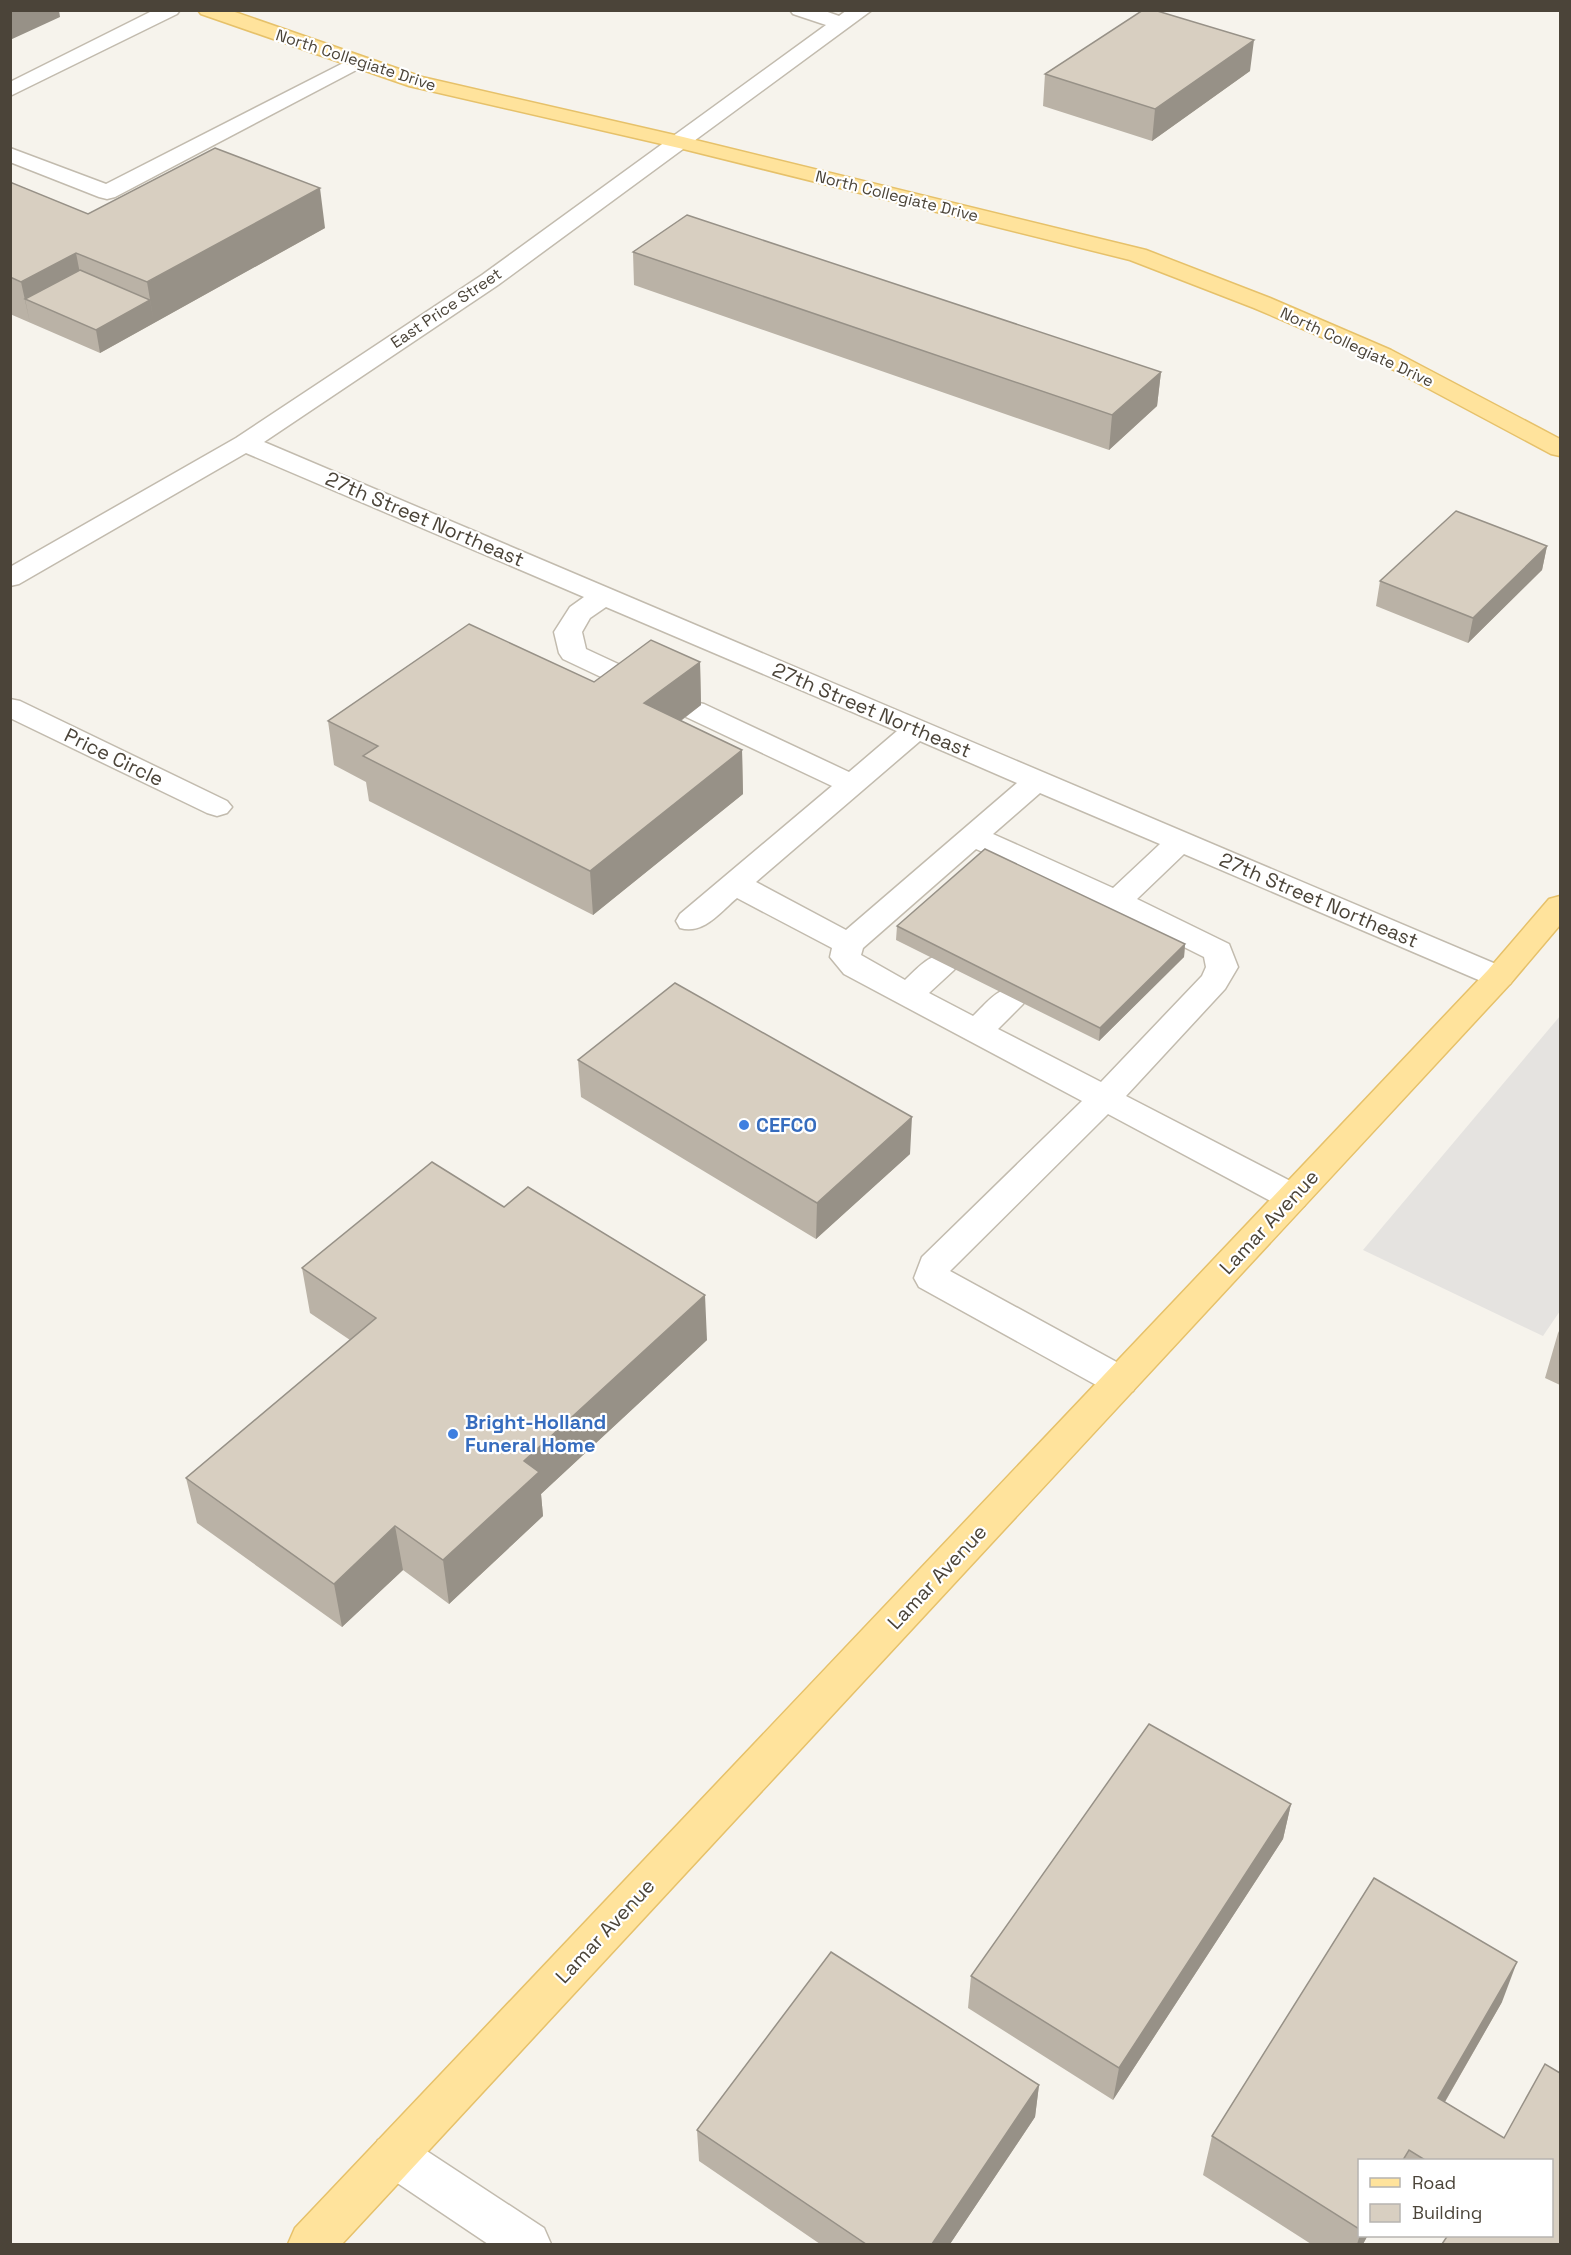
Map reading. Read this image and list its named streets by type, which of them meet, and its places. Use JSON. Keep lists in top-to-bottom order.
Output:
{
  "streets": {
    "main road": ["North Collegiate Drive", "Lamar Avenue"],
    "street": ["East Price Street", "27th Street Northeast", "Price Circle"]
  },
  "crossings": [
    ["North Collegiate Drive", "East Price Street"],
    ["East Price Street", "27th Street Northeast"],
    ["27th Street Northeast", "Lamar Avenue"]
  ],
  "places": ["CEFCO", "Bright-Holland Funeral Home"],
  "legend": ["Road", "Building"]
}
